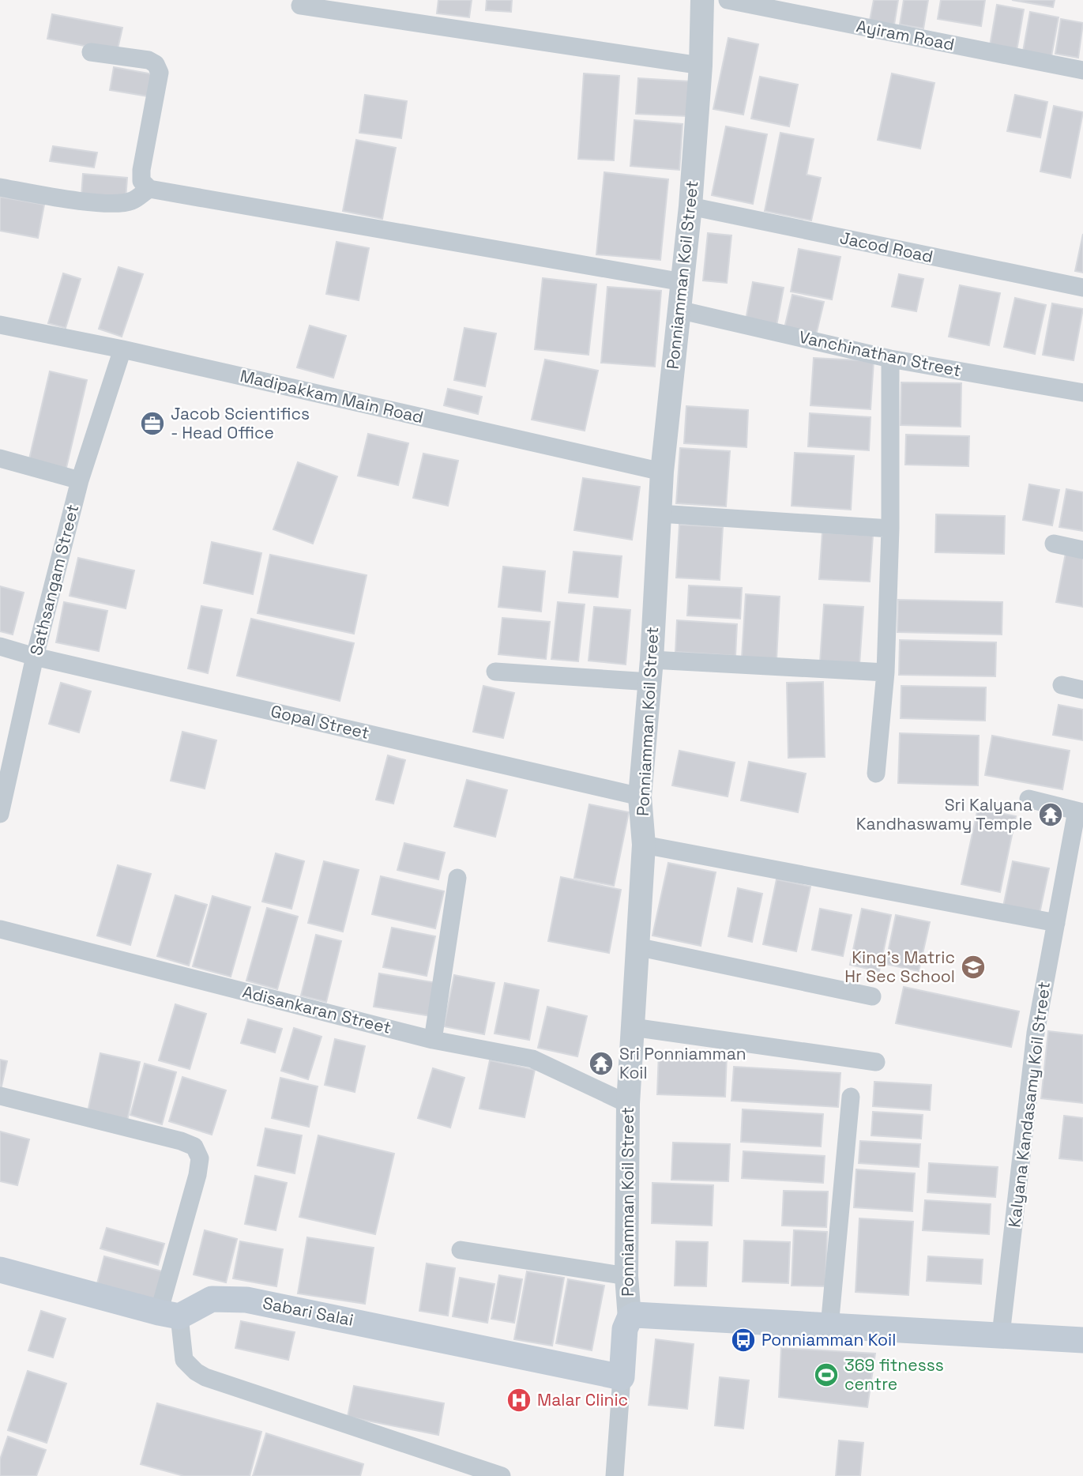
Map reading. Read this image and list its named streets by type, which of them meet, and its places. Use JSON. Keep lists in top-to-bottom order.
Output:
{
  "streets": {
    "main road": ["Ponniamman Koil Street", "Sabari Salai"],
    "street": [
      "Ayiram Road",
      "Jacod Road",
      "Vanchinathan Street",
      "Madipakkam Main Road",
      "Sathsangam Street",
      "Gopal Street",
      "Adisankaran Street",
      "Kalyana Kandasamy Koil Street"
    ]
  },
  "crossings": [
    ["Jacod Road", "Ponniamman Koil Street"],
    ["Ponniamman Koil Street", "Vanchinathan Street"],
    ["Ponniamman Koil Street", "Madipakkam Main Road"],
    ["Ponniamman Koil Street", "Gopal Street"],
    ["Ponniamman Koil Street", "Adisankaran Street"],
    ["Ponniamman Koil Street", "Sabari Salai"],
    ["Madipakkam Main Road", "Sathsangam Street"],
    ["Sathsangam Street", "Gopal Street"]
  ],
  "places": {
    "office": ["Jacob Scientifics - Head Office"],
    "temple": ["Sri Kalyana Kandhaswamy Temple", "Sri Ponniamman Koil"],
    "school or university": ["King's Matric Hr Sec School"],
    "bus stop": ["Ponniamman Koil"],
    "sports": ["369 fitnesss centre"],
    "hospital": ["Malar Clinic"]
  }
}
